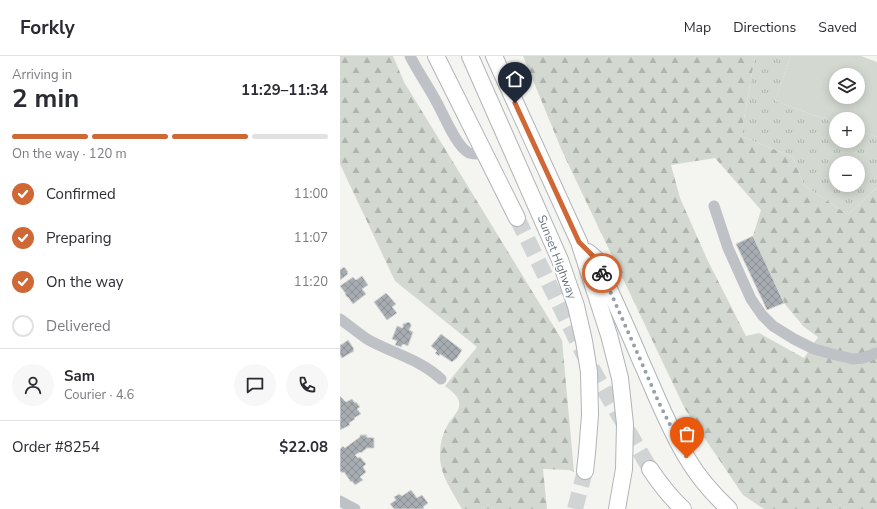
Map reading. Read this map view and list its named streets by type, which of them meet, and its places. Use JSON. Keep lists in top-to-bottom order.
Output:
{
  "streets": {
    "highway": ["Sunset Highway"]
  },
  "page": {
    "header": "Forkly",
    "nav": ["Map", "Directions", "Saved"],
    "heading": ["2 min", "Arriving in", "11:29–11:34"],
    "panel": [
      "Sam",
      "Courier · 4.6",
      "Order #8254",
      "$22.08"
    ],
    "map_buttons": ["+", "−"],
    "bar": "On the way · 120 m",
    "list": [
      ["Confirmed", "11:00"],
      ["Preparing", "11:07"],
      ["On the way", "11:20"],
      "Delivered"
    ]
  }
}
